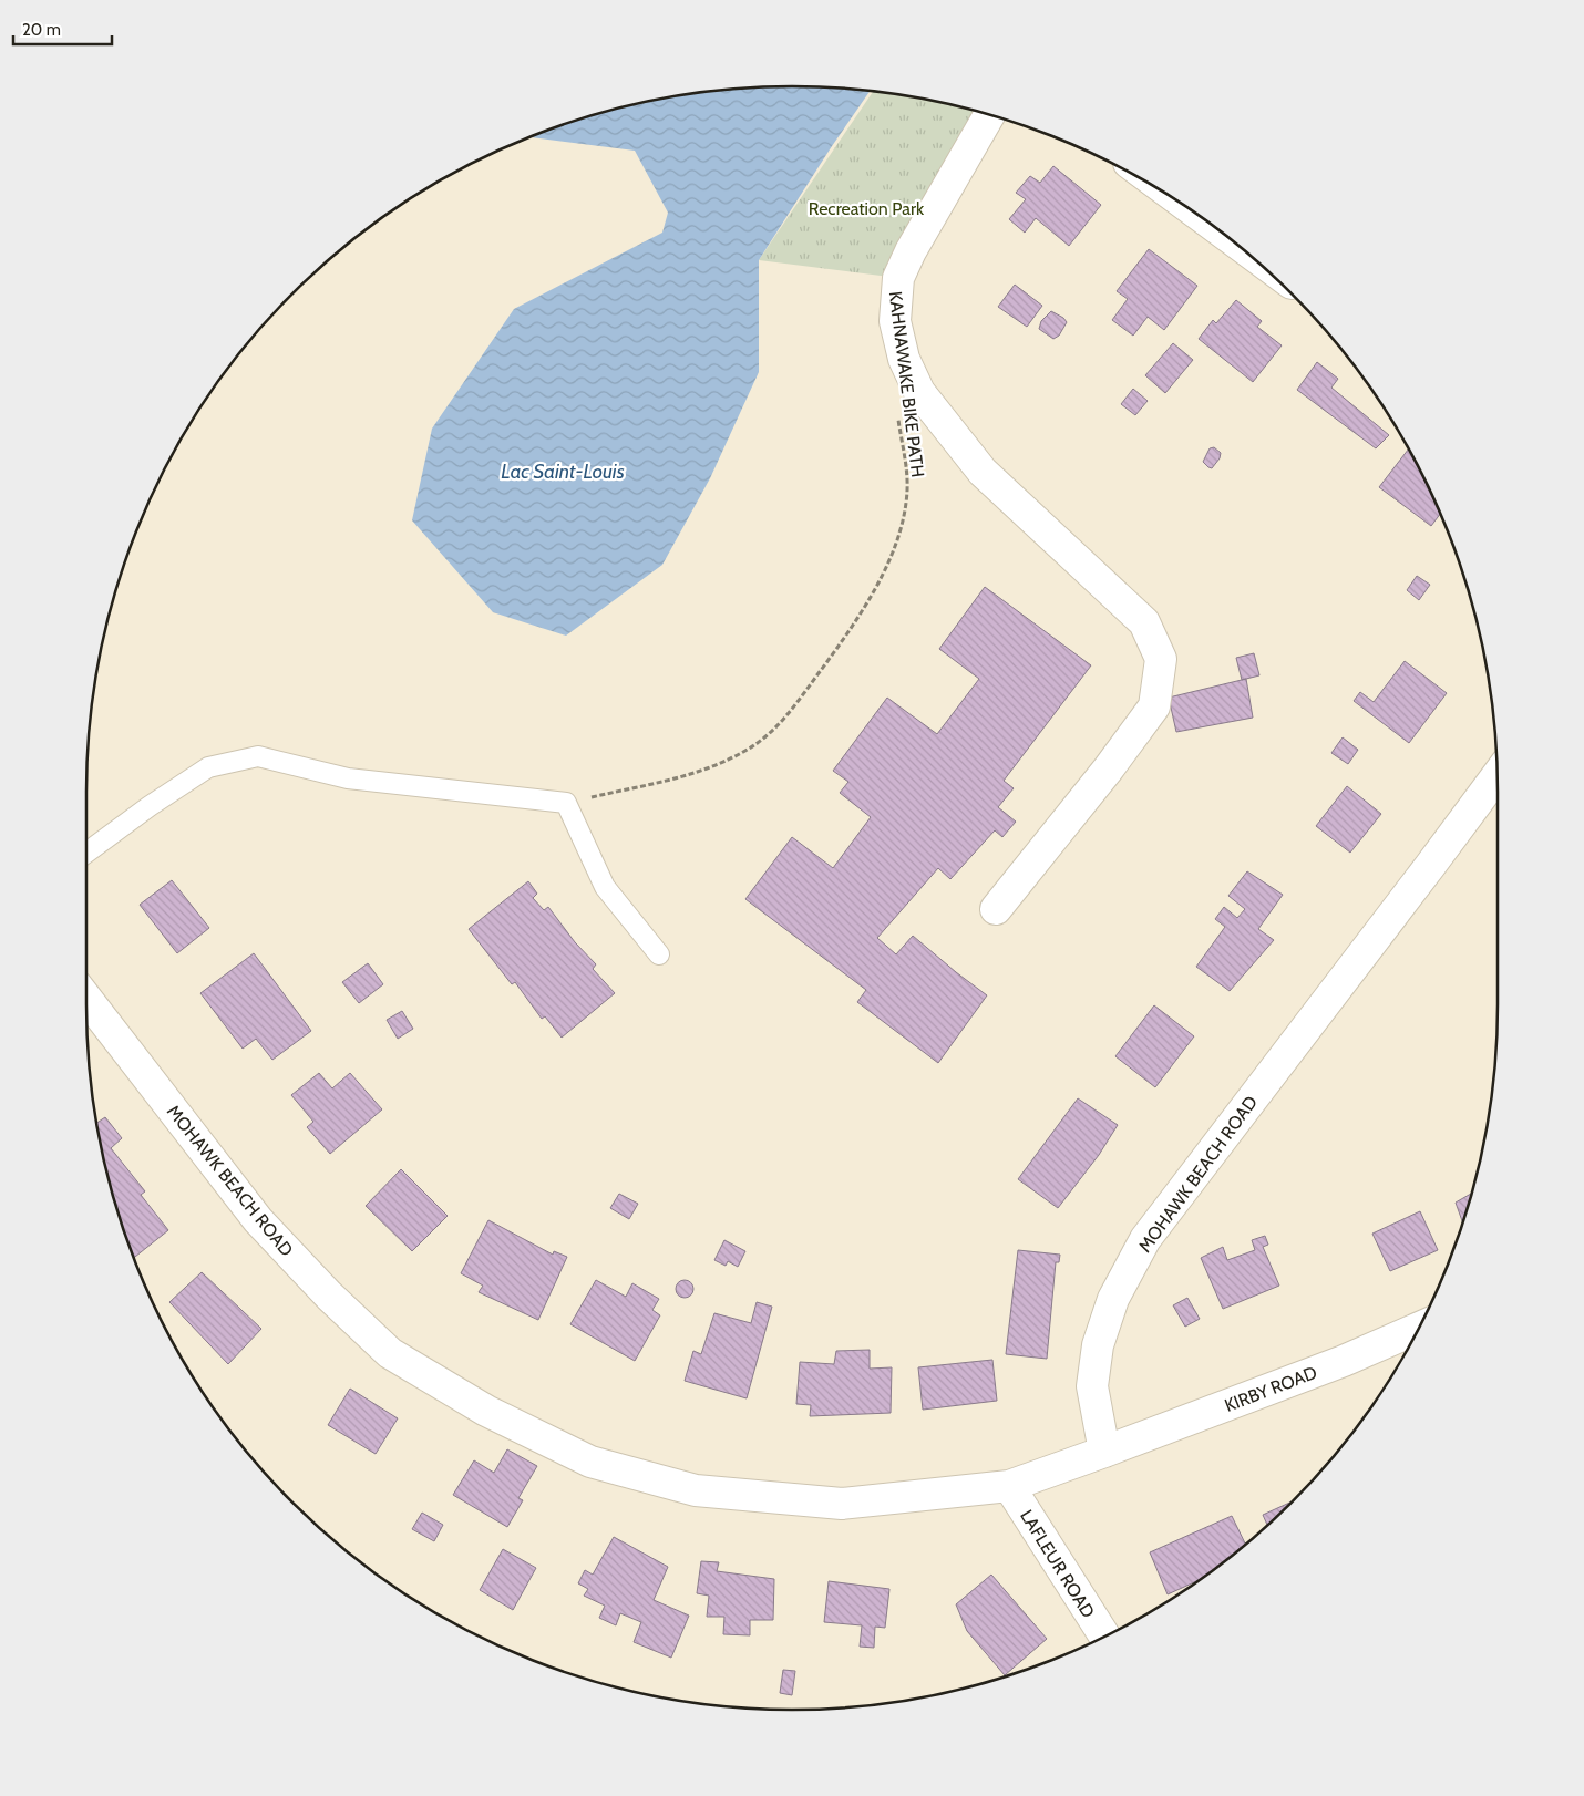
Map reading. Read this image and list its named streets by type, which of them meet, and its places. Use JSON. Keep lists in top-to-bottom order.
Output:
{
  "streets": {
    "street": ["MOHAWK BEACH ROAD", "KIRBY ROAD", "LAFLEUR ROAD"],
    "path": ["KAHNAWAKE BIKE PATH"]
  },
  "crossings": [
    ["MOHAWK BEACH ROAD", "KIRBY ROAD"],
    ["MOHAWK BEACH ROAD", "LAFLEUR ROAD"]
  ],
  "water": ["Lac Saint-Louis"],
  "parks": ["Recreation Park"],
  "scale_bar": "20 m"
}
